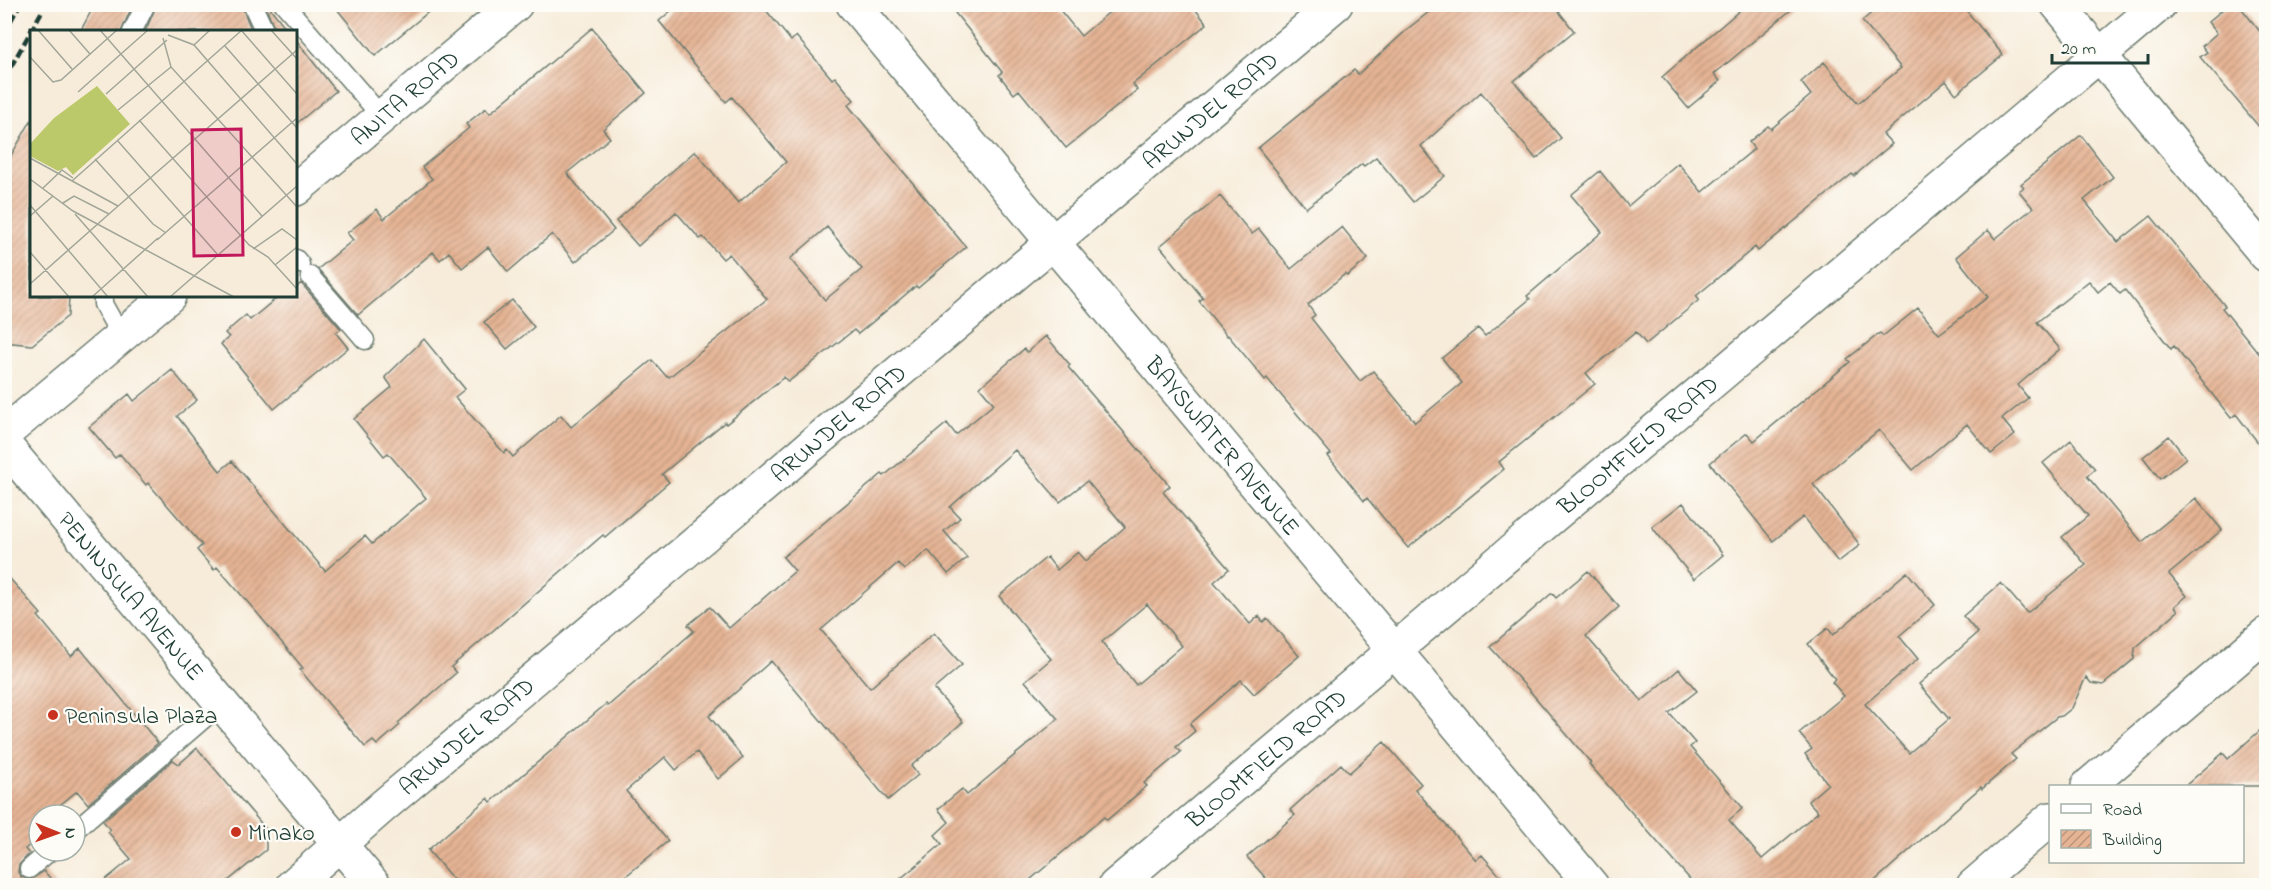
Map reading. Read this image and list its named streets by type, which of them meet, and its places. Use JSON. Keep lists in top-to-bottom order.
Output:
{
  "streets": {
    "street": [
      "ANITA ROAD",
      "ARUNDEL ROAD",
      "BAYSWATER AVENUE",
      "BLOOMFIELD ROAD",
      "PENINSULA AVENUE"
    ]
  },
  "crossings": [
    ["ARUNDEL ROAD", "BAYSWATER AVENUE"],
    ["ARUNDEL ROAD", "PENINSULA AVENUE"],
    ["BAYSWATER AVENUE", "BLOOMFIELD ROAD"]
  ],
  "places": ["Peninsula Plaza", "Minako"],
  "legend": ["Road", "Building"],
  "scale_bar": "20 m",
  "north": "right"
}
